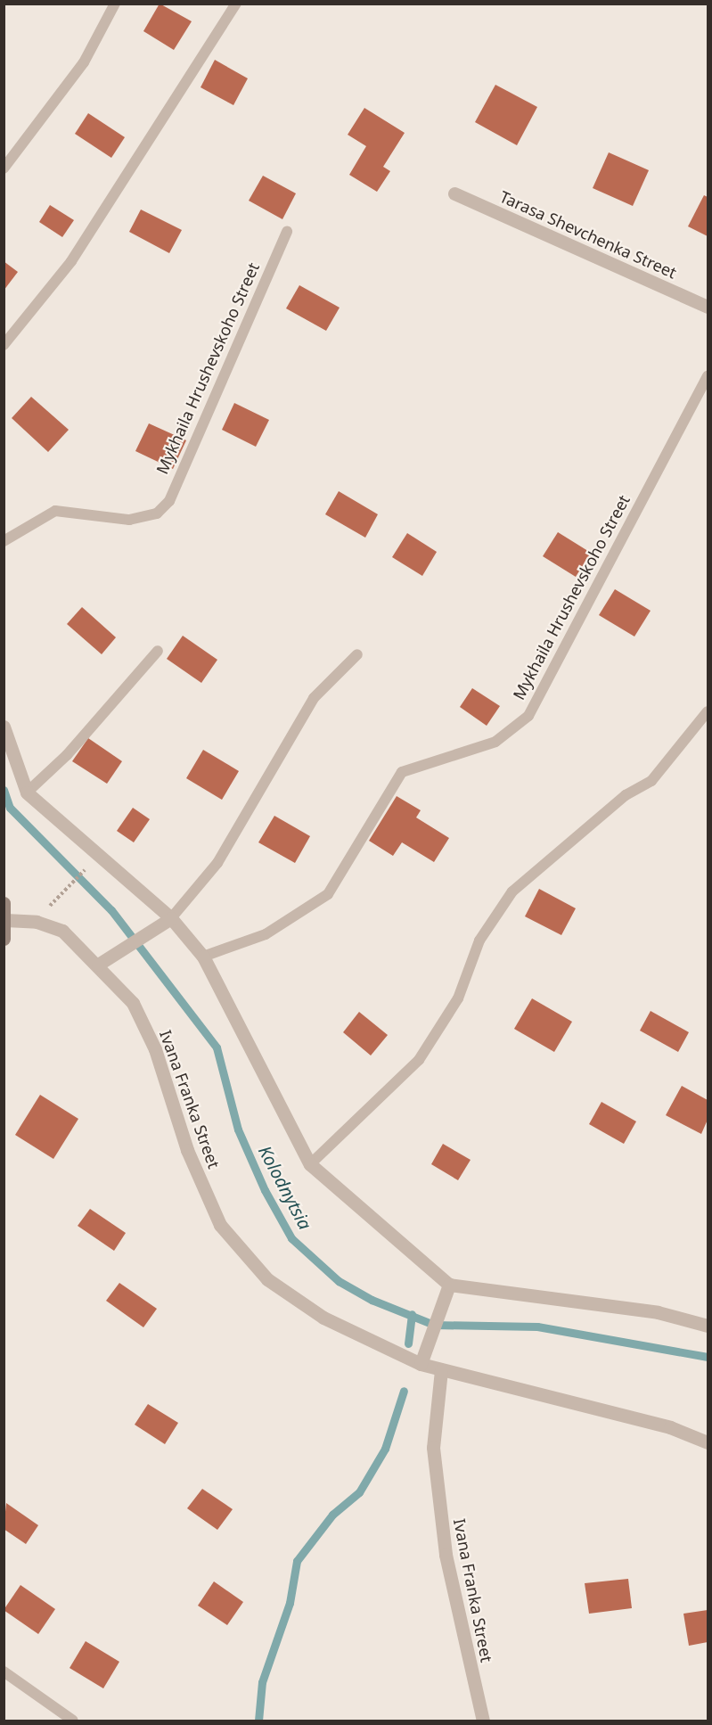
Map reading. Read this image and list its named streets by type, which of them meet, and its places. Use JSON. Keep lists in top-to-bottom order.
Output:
{
  "streets": {
    "street": ["Tarasa Shevchenka Street", "Ivana Franka Street"],
    "lane": ["Mykhaila Hrushevskoho Street"]
  },
  "water": ["Kolodnytsia"]
}
